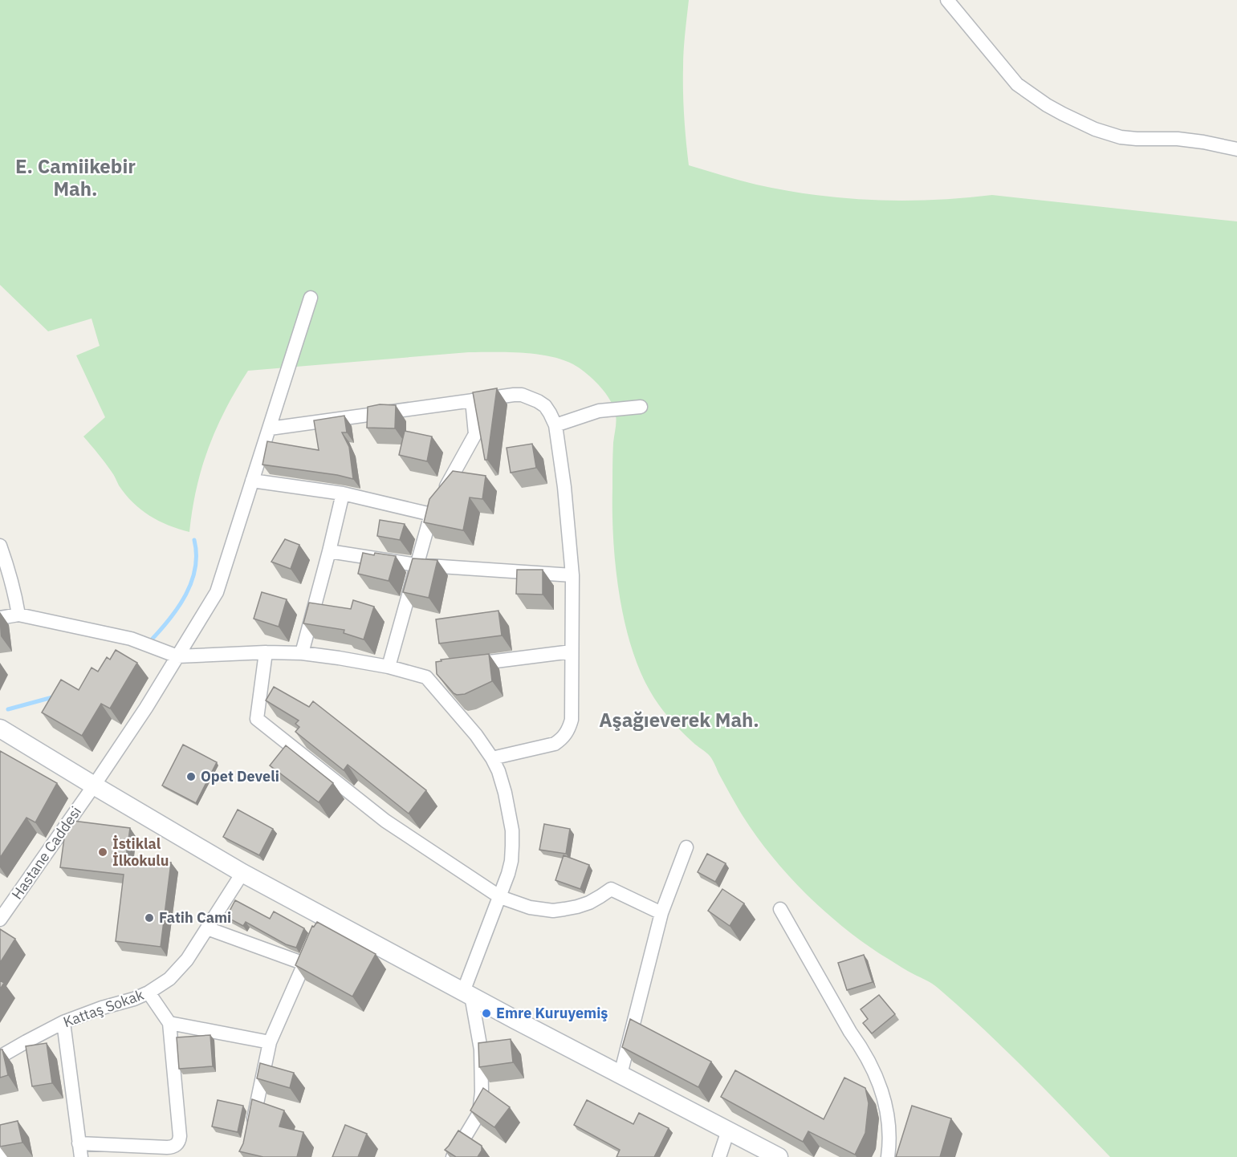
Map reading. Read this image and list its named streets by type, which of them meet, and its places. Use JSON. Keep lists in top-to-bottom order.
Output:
{
  "streets": {
    "street": ["Hastane Caddesi", "Kattaş Sokak"]
  },
  "districts": ["E. Camiikebir Mah.", "Aşağıeverek Mah."],
  "places": [
    "Opet Develi",
    "İstiklal İlkokulu",
    "Fatih Cami",
    "Emre Kuruyemiş"
  ]
}
